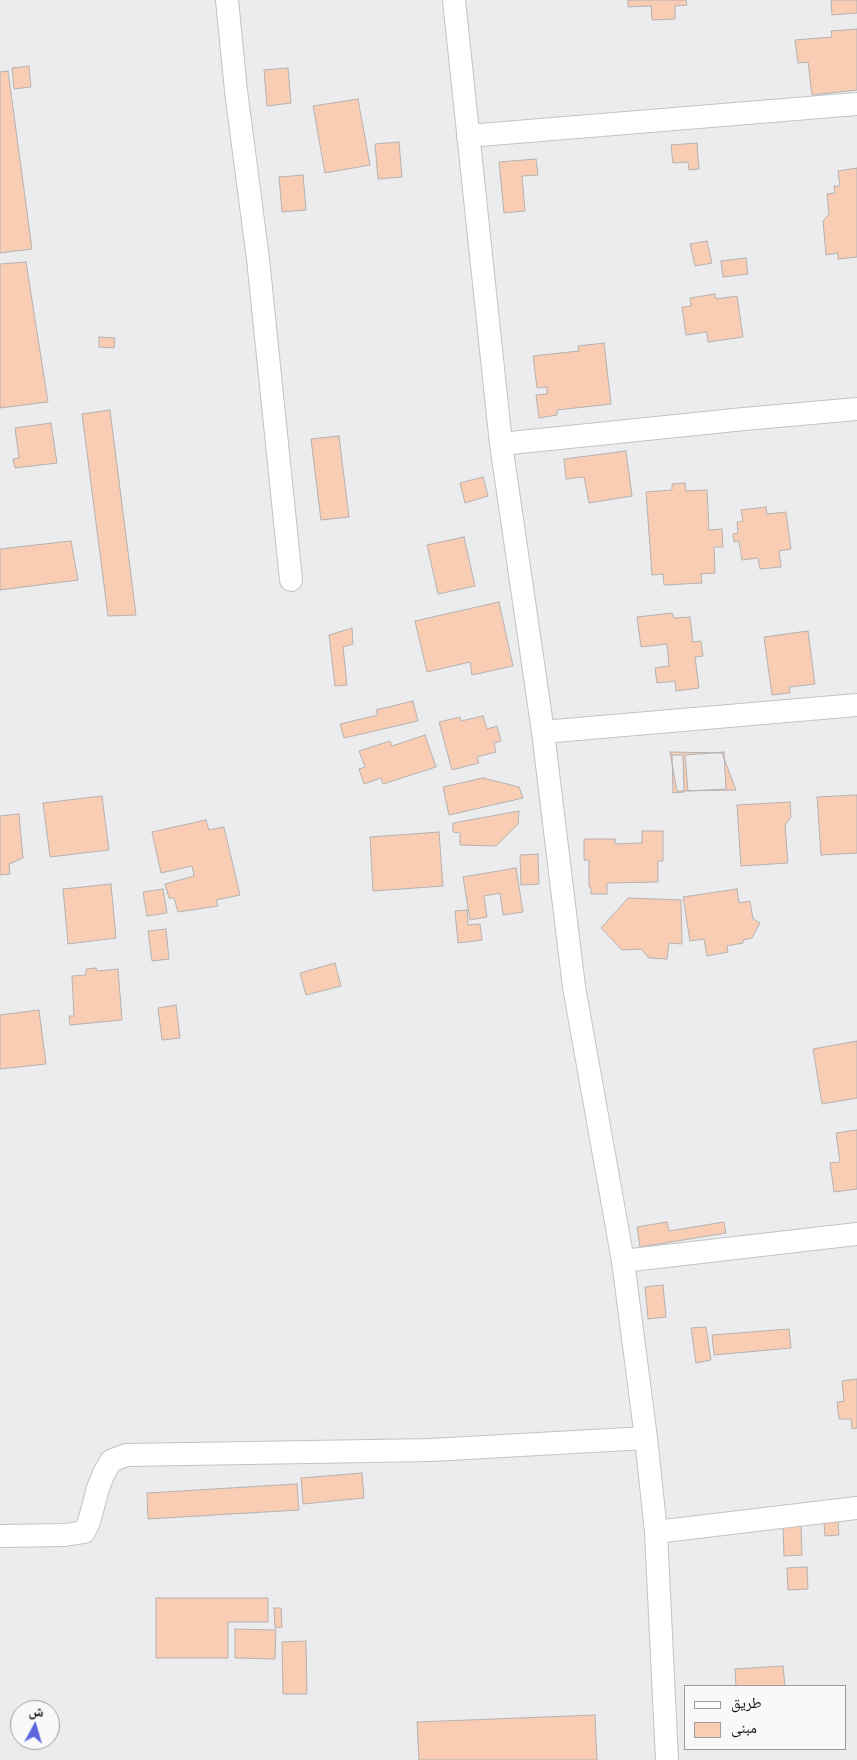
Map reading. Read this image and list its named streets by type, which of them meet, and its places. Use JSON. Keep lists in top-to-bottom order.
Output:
{
  "legend": ["طريق", "مبنى"],
  "north": "top"
}
